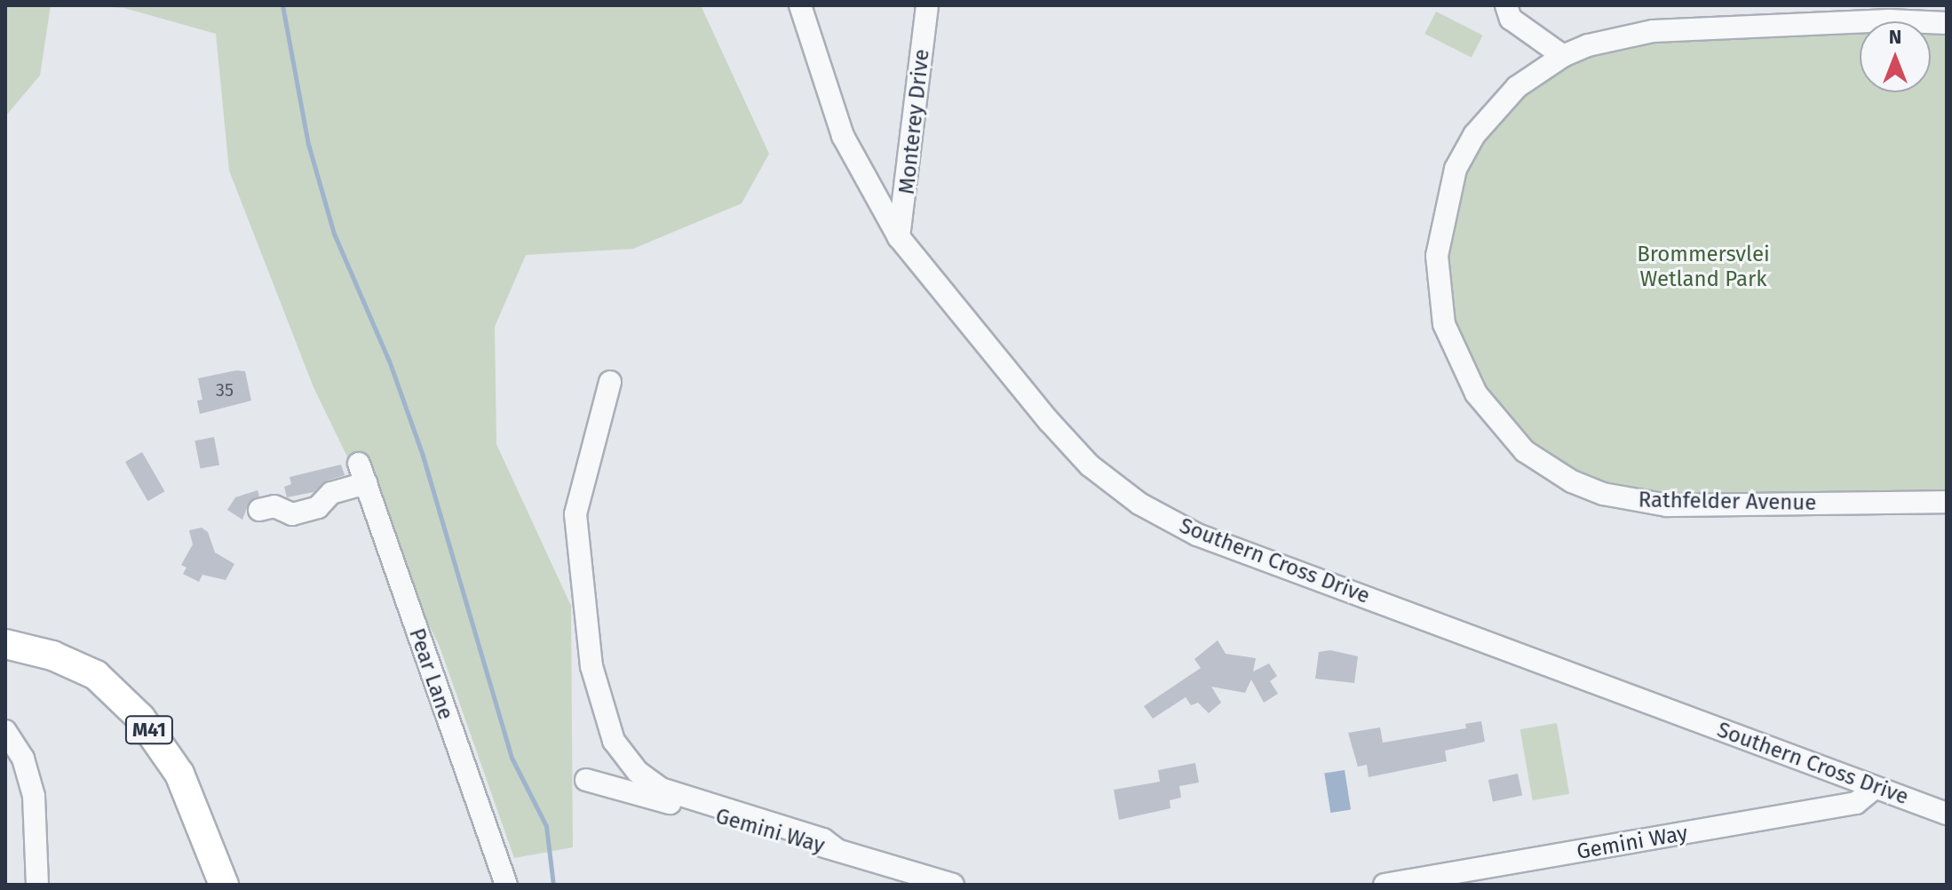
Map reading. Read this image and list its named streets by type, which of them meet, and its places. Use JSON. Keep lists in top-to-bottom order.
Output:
{
  "streets": {
    "main road": ["M41"],
    "street": [
      "Monterey Drive",
      "Rathfelder Avenue",
      "Southern Cross Drive",
      "Pear Lane",
      "Gemini Way"
    ]
  },
  "crossings": [
    ["Monterey Drive", "Southern Cross Drive"],
    ["Southern Cross Drive", "Gemini Way"]
  ],
  "parks": ["Brommersvlei Wetland Park"],
  "house_numbers": ["35"],
  "north": "top"
}
